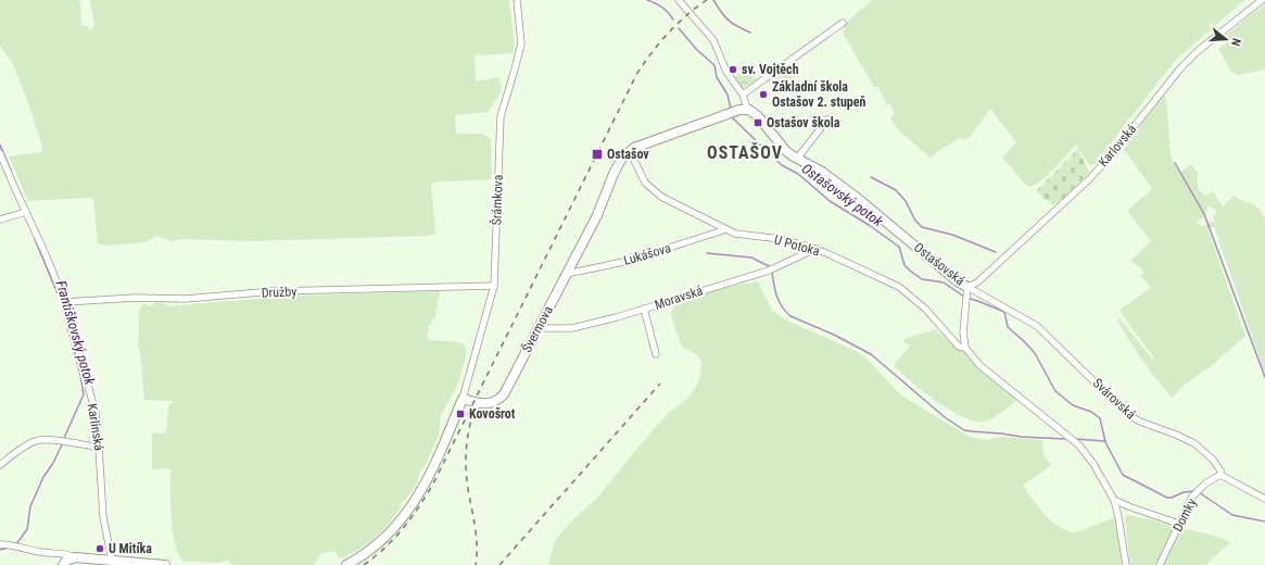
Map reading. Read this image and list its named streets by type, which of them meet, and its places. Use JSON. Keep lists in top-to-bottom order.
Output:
{
  "streets": {
    "street": [
      "Karlovská",
      "Šrámkova",
      "U Potoka",
      "Lukášova",
      "Ostašovská",
      "Družby",
      "Moravská",
      "Švermova",
      "Svárovská",
      "Karlinská",
      "Domky"
    ]
  },
  "crossings": [
    ["Karlovská", "Ostašovská"],
    ["Karlovská", "Svárovská"],
    ["Šrámkova", "Družby"],
    ["Šrámkova", "Švermova"],
    ["U Potoka", "Lukášova"],
    ["U Potoka", "Ostašovská"],
    ["U Potoka", "Moravská"],
    ["U Potoka", "Švermova"],
    ["Lukášova", "Švermova"],
    ["Ostašovská", "Švermova"],
    ["Ostašovská", "Svárovská"],
    ["Družby", "Karlinská"],
    ["Moravská", "Švermova"],
    ["Svárovská", "Domky"]
  ],
  "districts": ["OSTAŠOV"],
  "water": ["Ostašovský potok", "Františkovský potok"],
  "places": {
    "other": ["sv. Vojtěch", "Základní škola Ostašov 2. stupeň", "U Mitíka"],
    "transit": ["Ostašov škola", "Ostašov", "Kovošrot"]
  },
  "north": "right"
}
